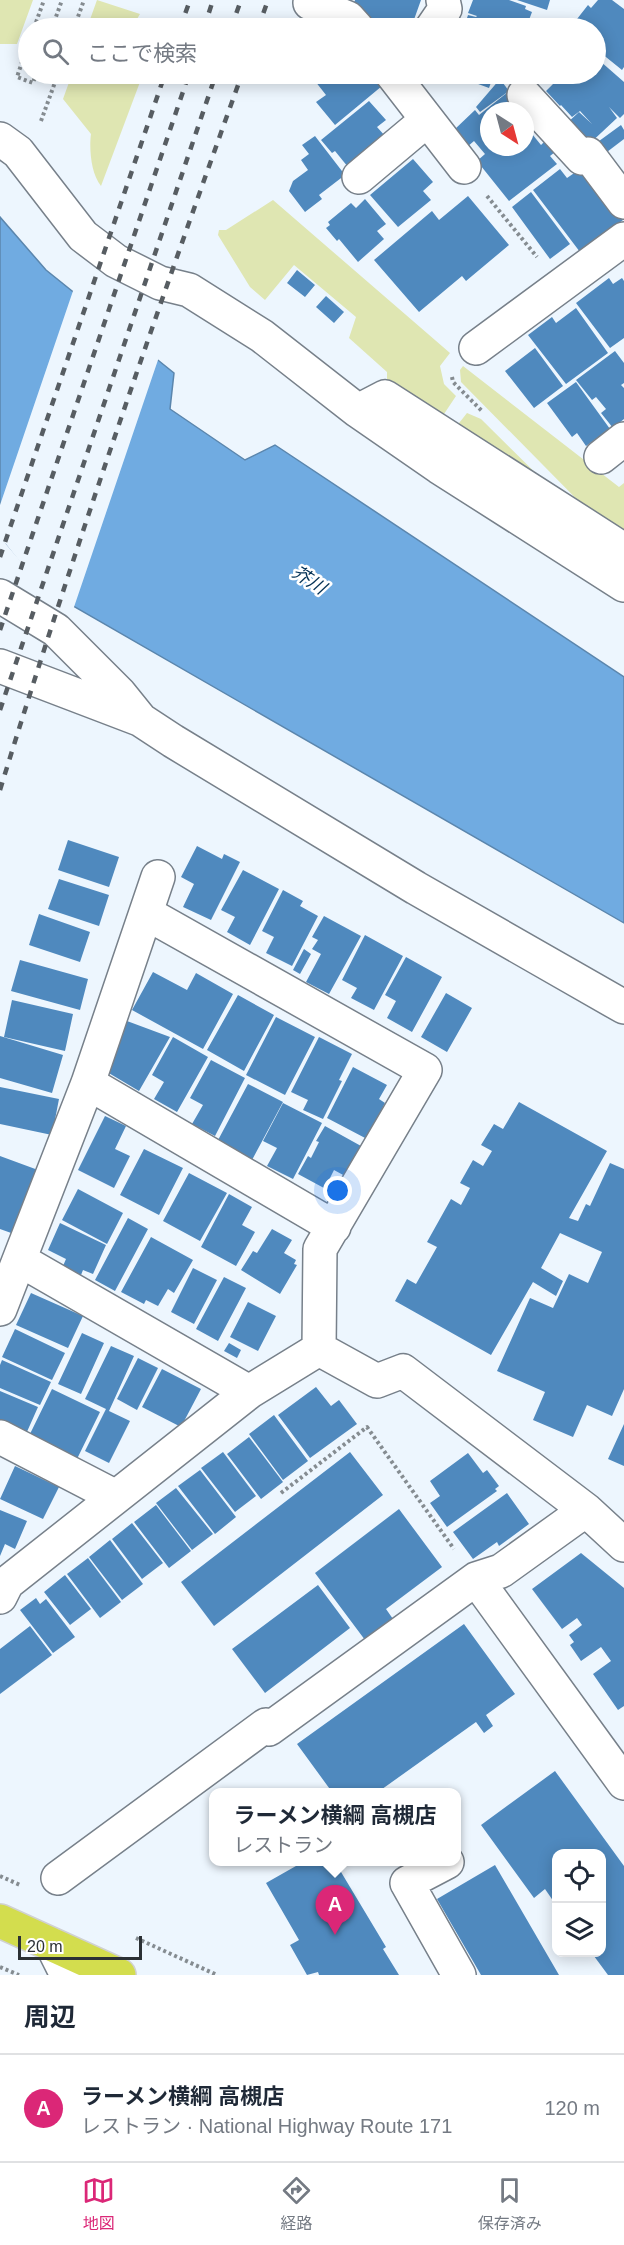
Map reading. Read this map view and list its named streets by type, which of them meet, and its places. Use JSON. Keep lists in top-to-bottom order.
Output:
{
  "water": ["芥川"],
  "scale_bar": "20 m",
  "north": "bottom right",
  "page": {
    "search": "ここで検索",
    "popup": ["ラーメン横綱 高槻店", "レストラン"],
    "pins": "A",
    "scale": "20 m",
    "heading": "周辺",
    "list": [
      {
        "mark": "A",
        "name": "ラーメン横綱 高槻店",
        "note": "レストラン · National Highway Route 171",
        "value": "120 m"
      }
    ],
    "nav": ["地図", "経路", "保存済み"]
  }
}
